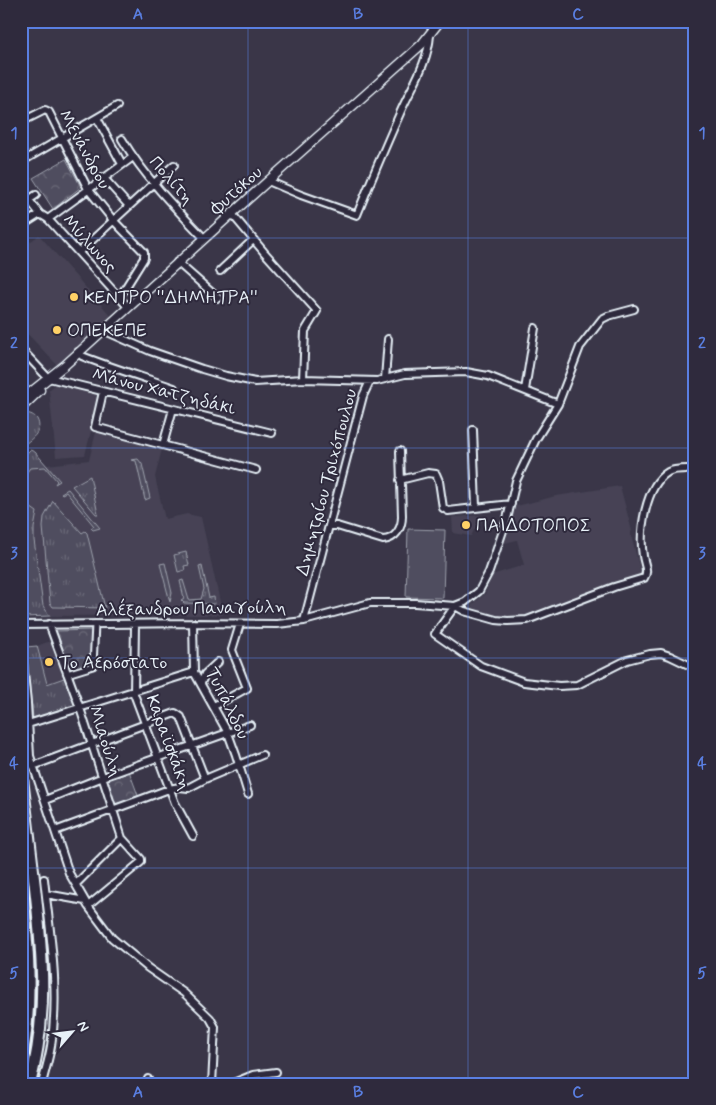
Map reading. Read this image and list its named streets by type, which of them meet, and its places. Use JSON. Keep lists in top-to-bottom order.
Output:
{
  "streets": {
    "street": [
      "Μενάνδρου",
      "Πολίτη",
      "Φυτόκου",
      "Μύλωνος",
      "Μάνου Χατζηδάκι",
      "Δημητρίου Τριχόπουλου",
      "Αλέξανδρου Παναγούλη",
      "Τυπάλδου",
      "Μιαούλη",
      "Καραϊσκάκη"
    ]
  },
  "crossings": [
    ["Μενάνδρου", "Μύλωνος"],
    ["Πολίτη", "Φυτόκου"],
    ["Φυτόκου", "Μύλωνος"],
    ["Φυτόκου", "Μάνου Χατζηδάκι"],
    ["Δημητρίου Τριχόπουλου", "Αλέξανδρου Παναγούλη"],
    ["Αλέξανδρου Παναγούλη", "Τυπάλδου"],
    ["Αλέξανδρου Παναγούλη", "Μιαούλη"],
    ["Αλέξανδρου Παναγούλη", "Καραϊσκάκη"]
  ],
  "places": [
    "ΚΕΝΤΡΟ ''ΔΗΜΗΤΡΑ''",
    "ΟΠΕΚΕΠΕ",
    "ΠΑΙΔΟΤΟΠΟΣ",
    "Το Αερόστατο"
  ],
  "north": "top right",
  "grid": {
    "columns": ["A", "B", "C"],
    "rows": [
      "1",
      "2",
      "3",
      "4",
      "5"
    ]
  }
}
